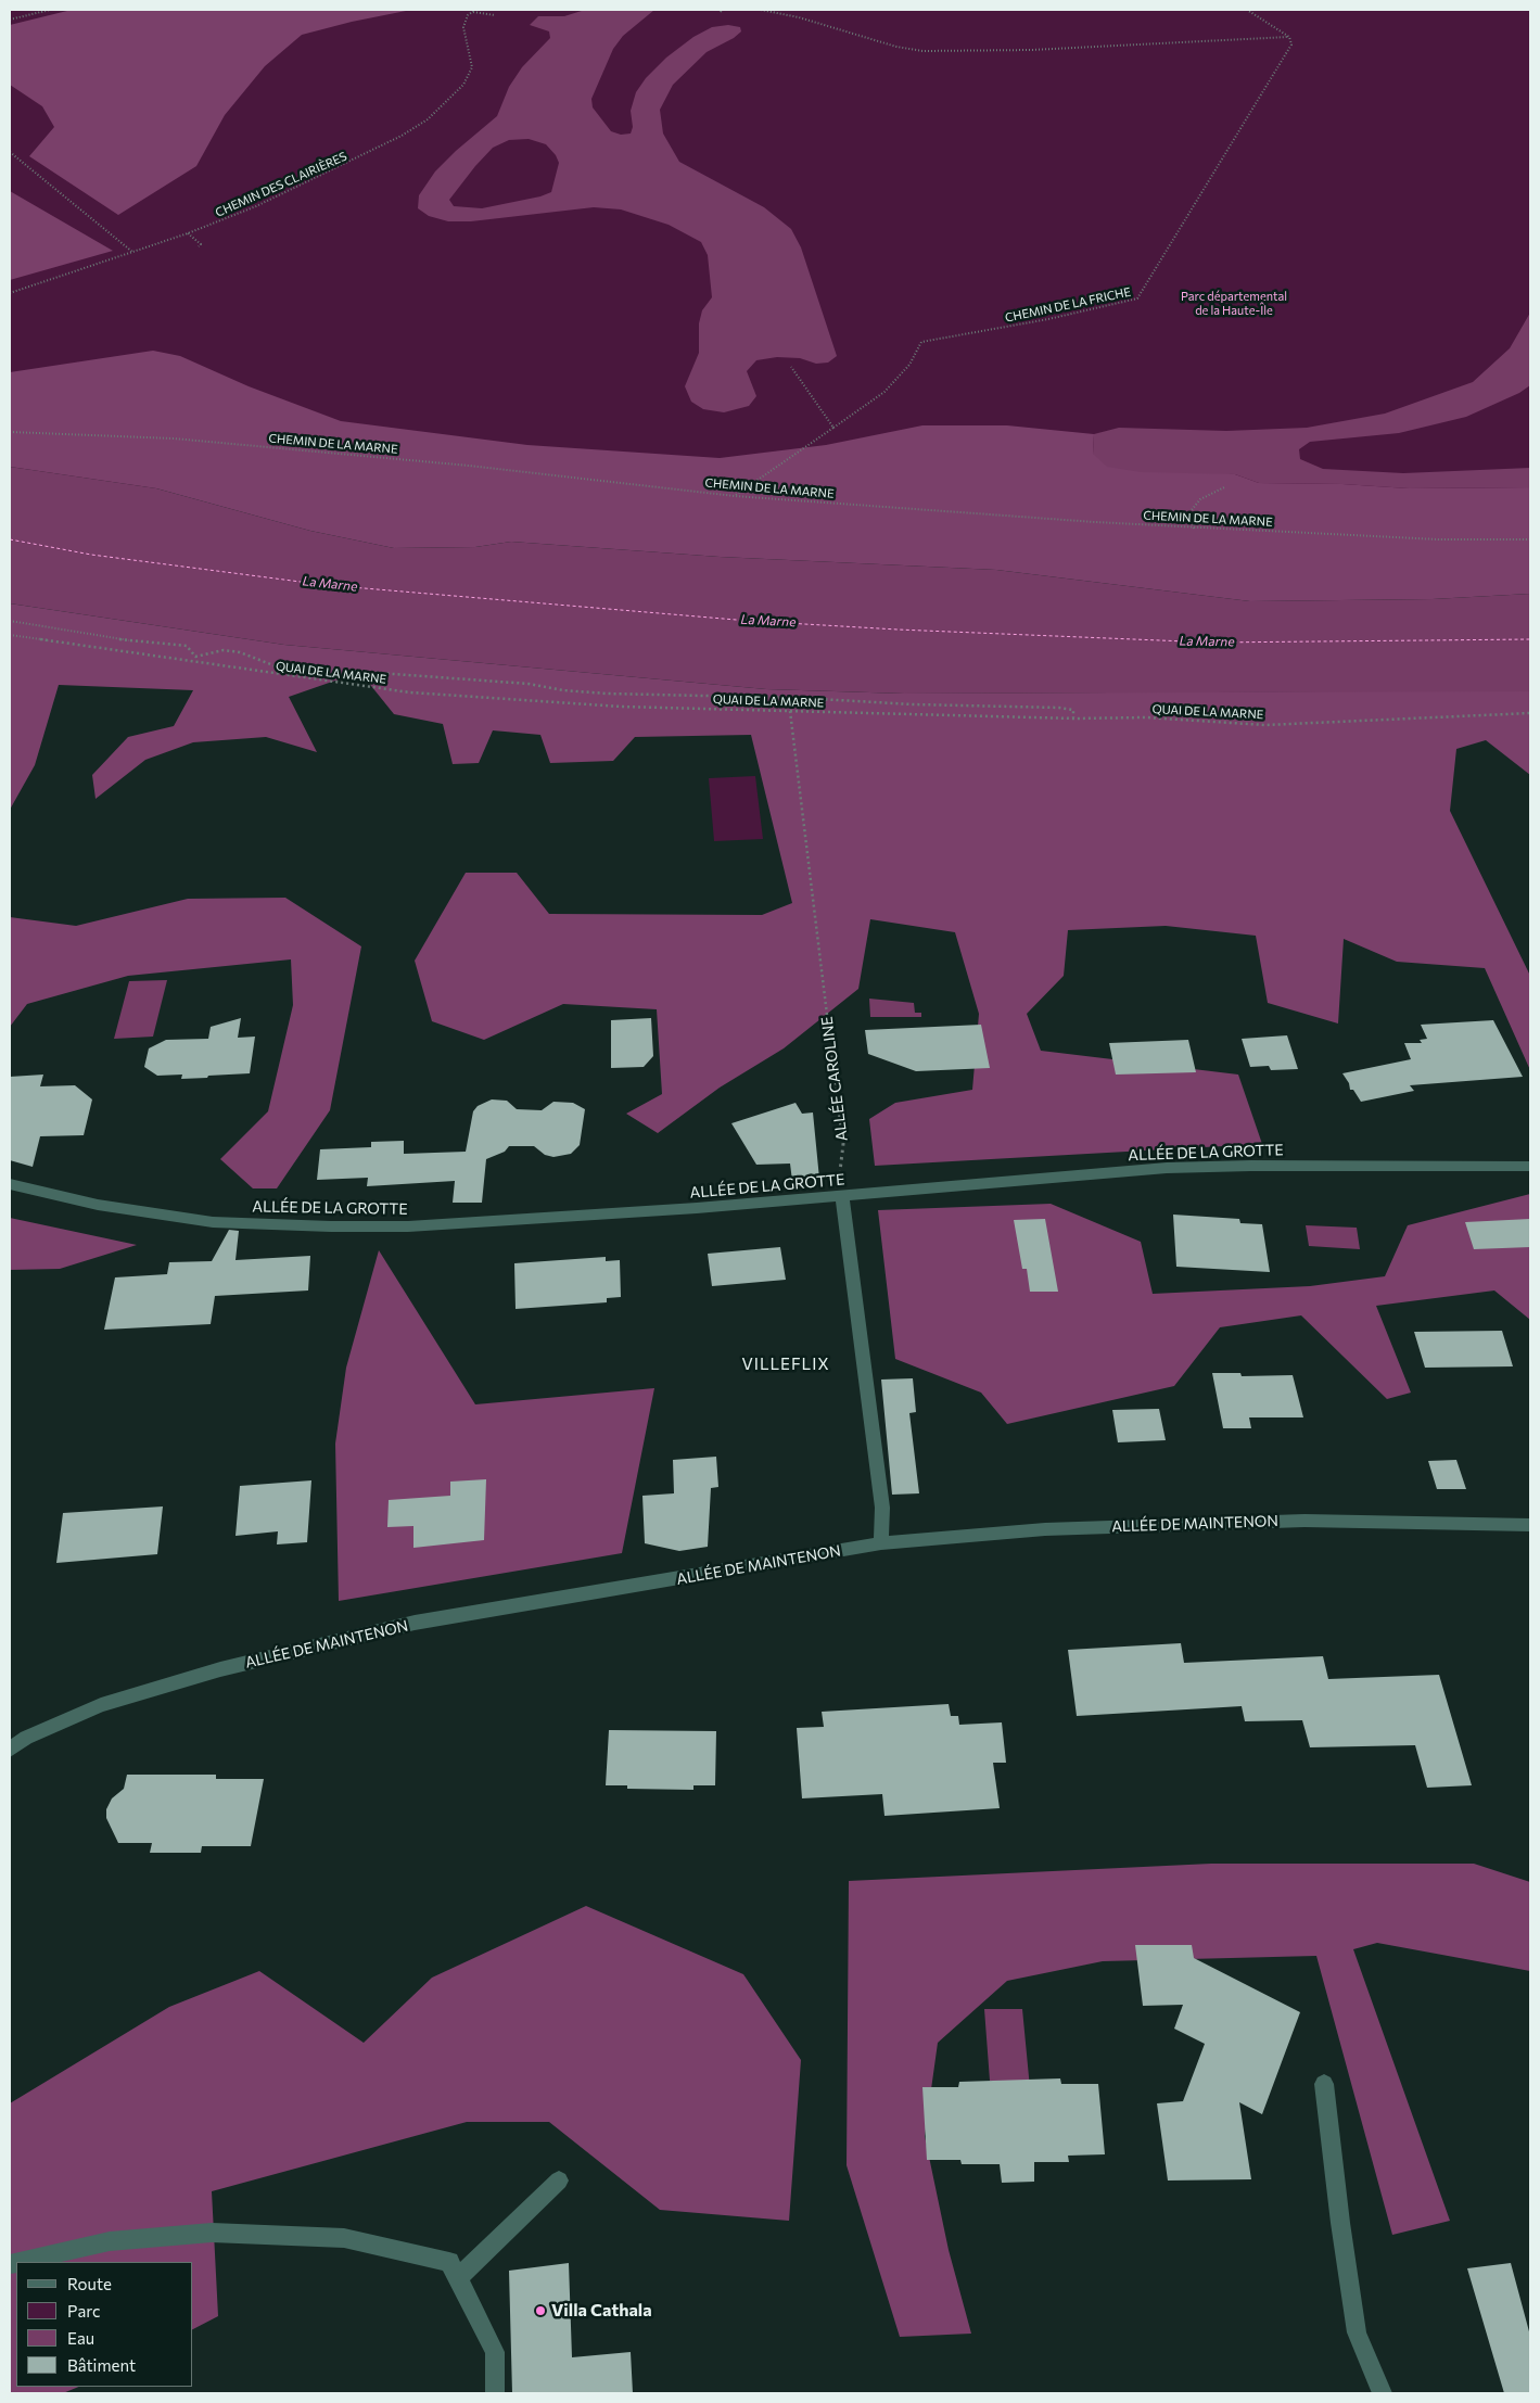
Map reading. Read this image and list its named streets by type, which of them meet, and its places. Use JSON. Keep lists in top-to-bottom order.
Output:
{
  "streets": {
    "street": ["ALLÉE DE LA GROTTE", "ALLÉE DE MAINTENON"],
    "path": [
      "CHEMIN DES CLAIRIÈRES",
      "CHEMIN DE LA FRICHE",
      "CHEMIN DE LA MARNE",
      "QUAI DE LA MARNE",
      "ALLÉE CAROLINE"
    ]
  },
  "crossings": [
    ["CHEMIN DE LA FRICHE", "CHEMIN DE LA MARNE"],
    ["QUAI DE LA MARNE", "ALLÉE CAROLINE"],
    ["ALLÉE CAROLINE", "ALLÉE DE LA GROTTE"]
  ],
  "districts": ["VILLEFLIX"],
  "water": ["La Marne"],
  "parks": ["Parc départemental de la Haute-Île"],
  "places": ["Villa Cathala"],
  "legend": [
    "Route",
    "Parc",
    "Eau",
    "Bâtiment"
  ]
}
